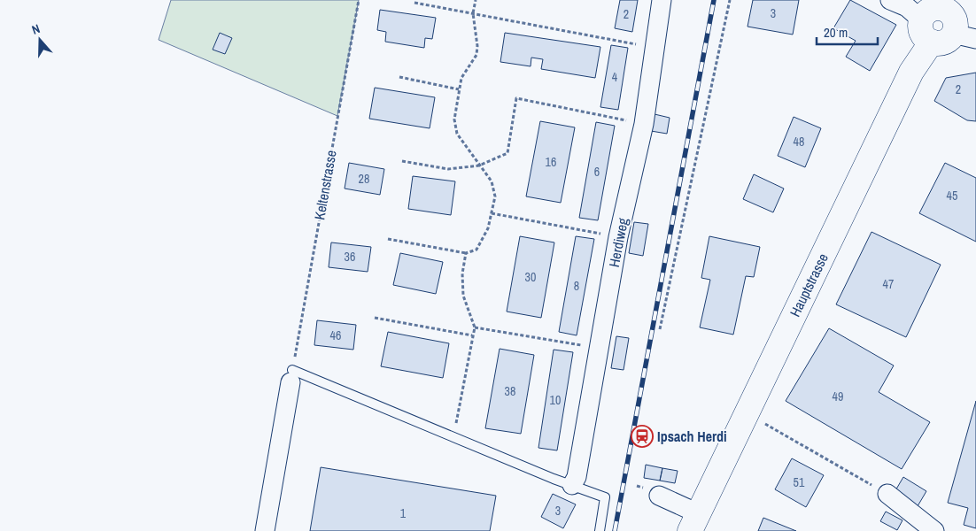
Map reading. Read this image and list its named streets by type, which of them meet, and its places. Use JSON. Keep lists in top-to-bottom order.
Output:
{
  "streets": {
    "main road": ["Hauptstrasse"],
    "street": ["Herdiweg"],
    "path": ["Keltenstrasse"]
  },
  "places": {
    "station": ["Ipsach Herdi"]
  },
  "house_numbers": [
    "3",
    "2",
    "4",
    "2",
    "48",
    "16",
    "6",
    "28",
    "45",
    "36",
    "30",
    "47",
    "8",
    "46",
    "38",
    "49",
    "10",
    "51",
    "3",
    "1"
  ],
  "scale_bar": "20 m",
  "north": "top"
}
